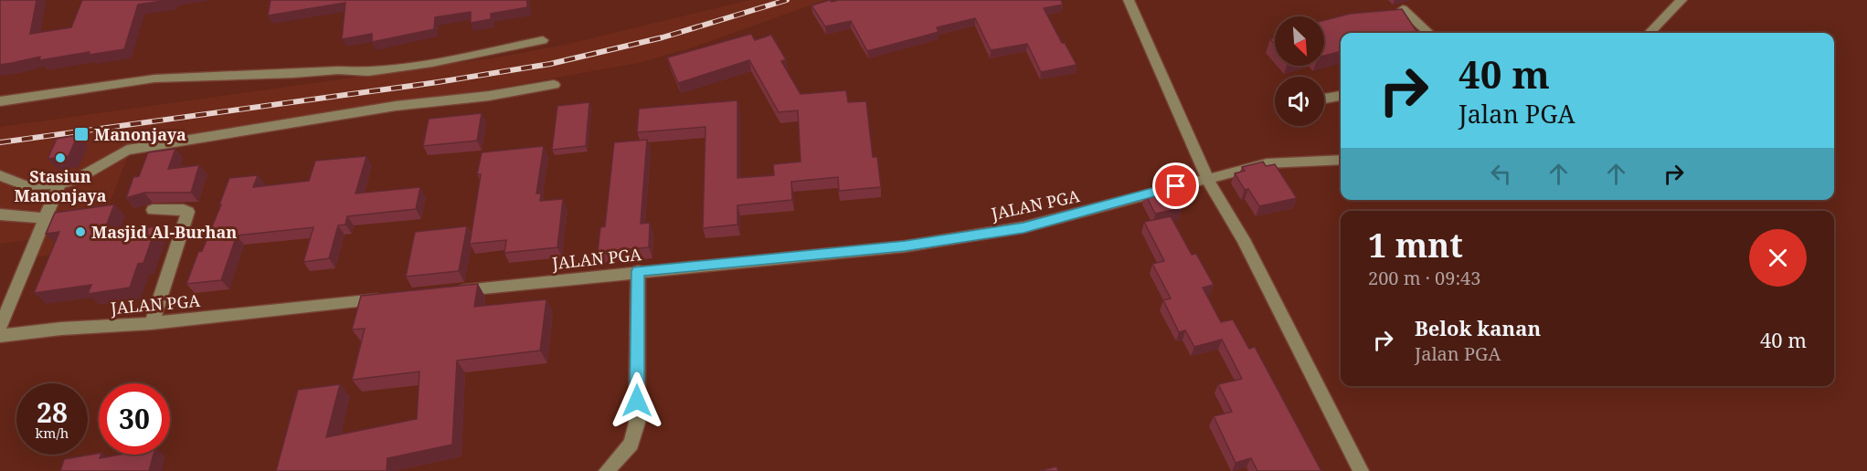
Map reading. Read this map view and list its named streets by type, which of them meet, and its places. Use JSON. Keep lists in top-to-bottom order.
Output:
{
  "streets": {
    "street": ["JALAN PGA"]
  },
  "places": {
    "transit": ["Manonjaya"],
    "other": ["Stasiun Manonjaya", "Masjid Al-Burhan"]
  },
  "north": "bottom right",
  "page": {
    "turn": ["40 m", "Jalan PGA"],
    "heading": ["1 mnt", "200 m · 09:43"],
    "list": [
      {
        "name": "Belok kanan",
        "note": "Jalan PGA",
        "value": "40 m"
      }
    ],
    "speed": "28 km/h",
    "limit": "30"
  }
}
